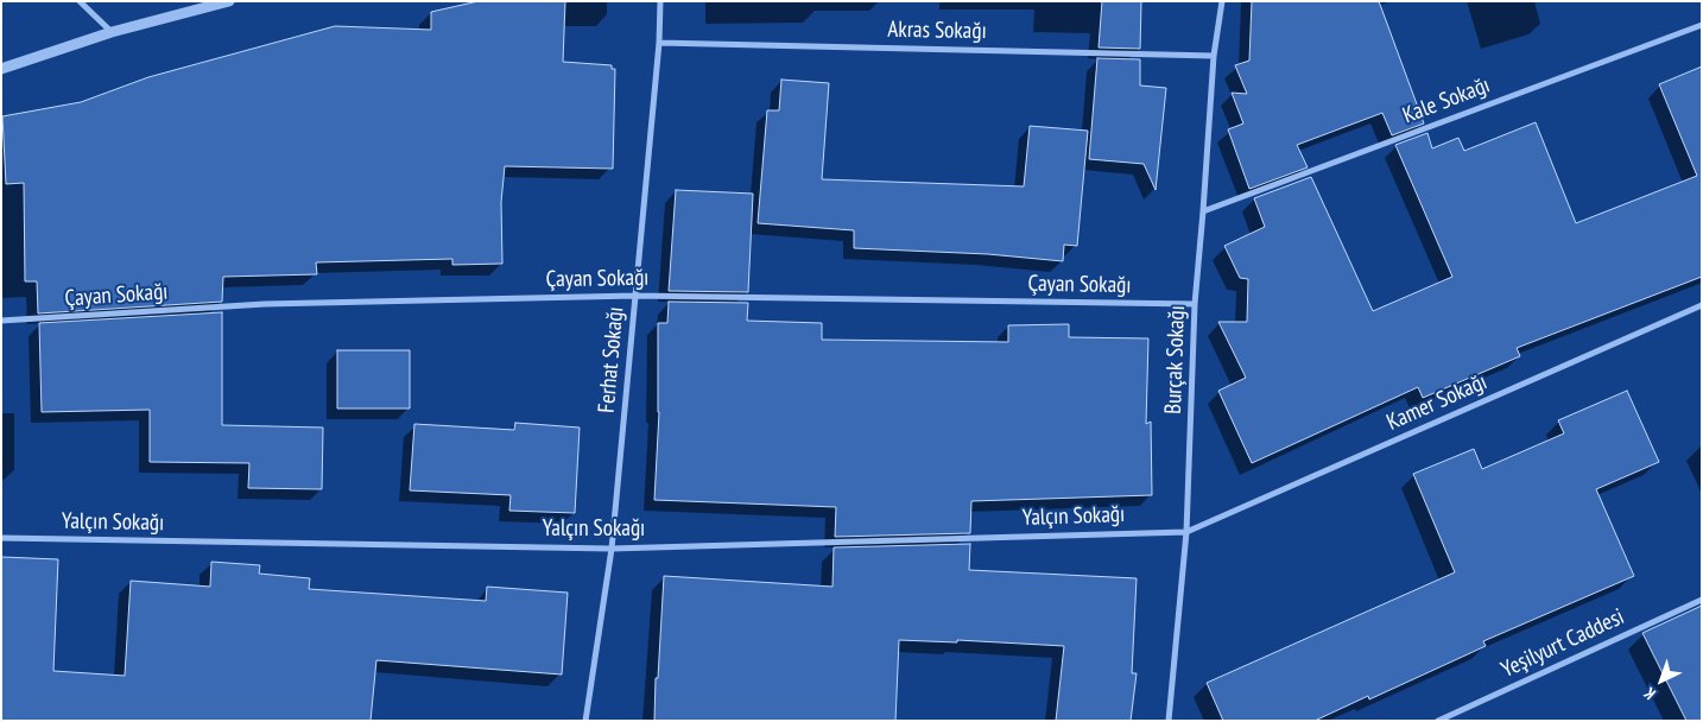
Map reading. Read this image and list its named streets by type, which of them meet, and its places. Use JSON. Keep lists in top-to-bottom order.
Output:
{
  "streets": {
    "street": [
      "Akras Sokağı",
      "Kale Sokağı",
      "Çayan Sokağı",
      "Ferhat Sokağı",
      "Burçak Sokağı",
      "Kamer Sokağı",
      "Yalçın Sokağı",
      "Yeşilyurt Caddesi"
    ]
  },
  "crossings": [
    ["Akras Sokağı", "Ferhat Sokağı"],
    ["Akras Sokağı", "Burçak Sokağı"],
    ["Kale Sokağı", "Burçak Sokağı"],
    ["Çayan Sokağı", "Ferhat Sokağı"],
    ["Çayan Sokağı", "Burçak Sokağı"],
    ["Ferhat Sokağı", "Yalçın Sokağı"],
    ["Burçak Sokağı", "Kamer Sokağı"],
    ["Burçak Sokağı", "Yalçın Sokağı"],
    ["Kamer Sokağı", "Yalçın Sokağı"]
  ],
  "north": "bottom left"
}
